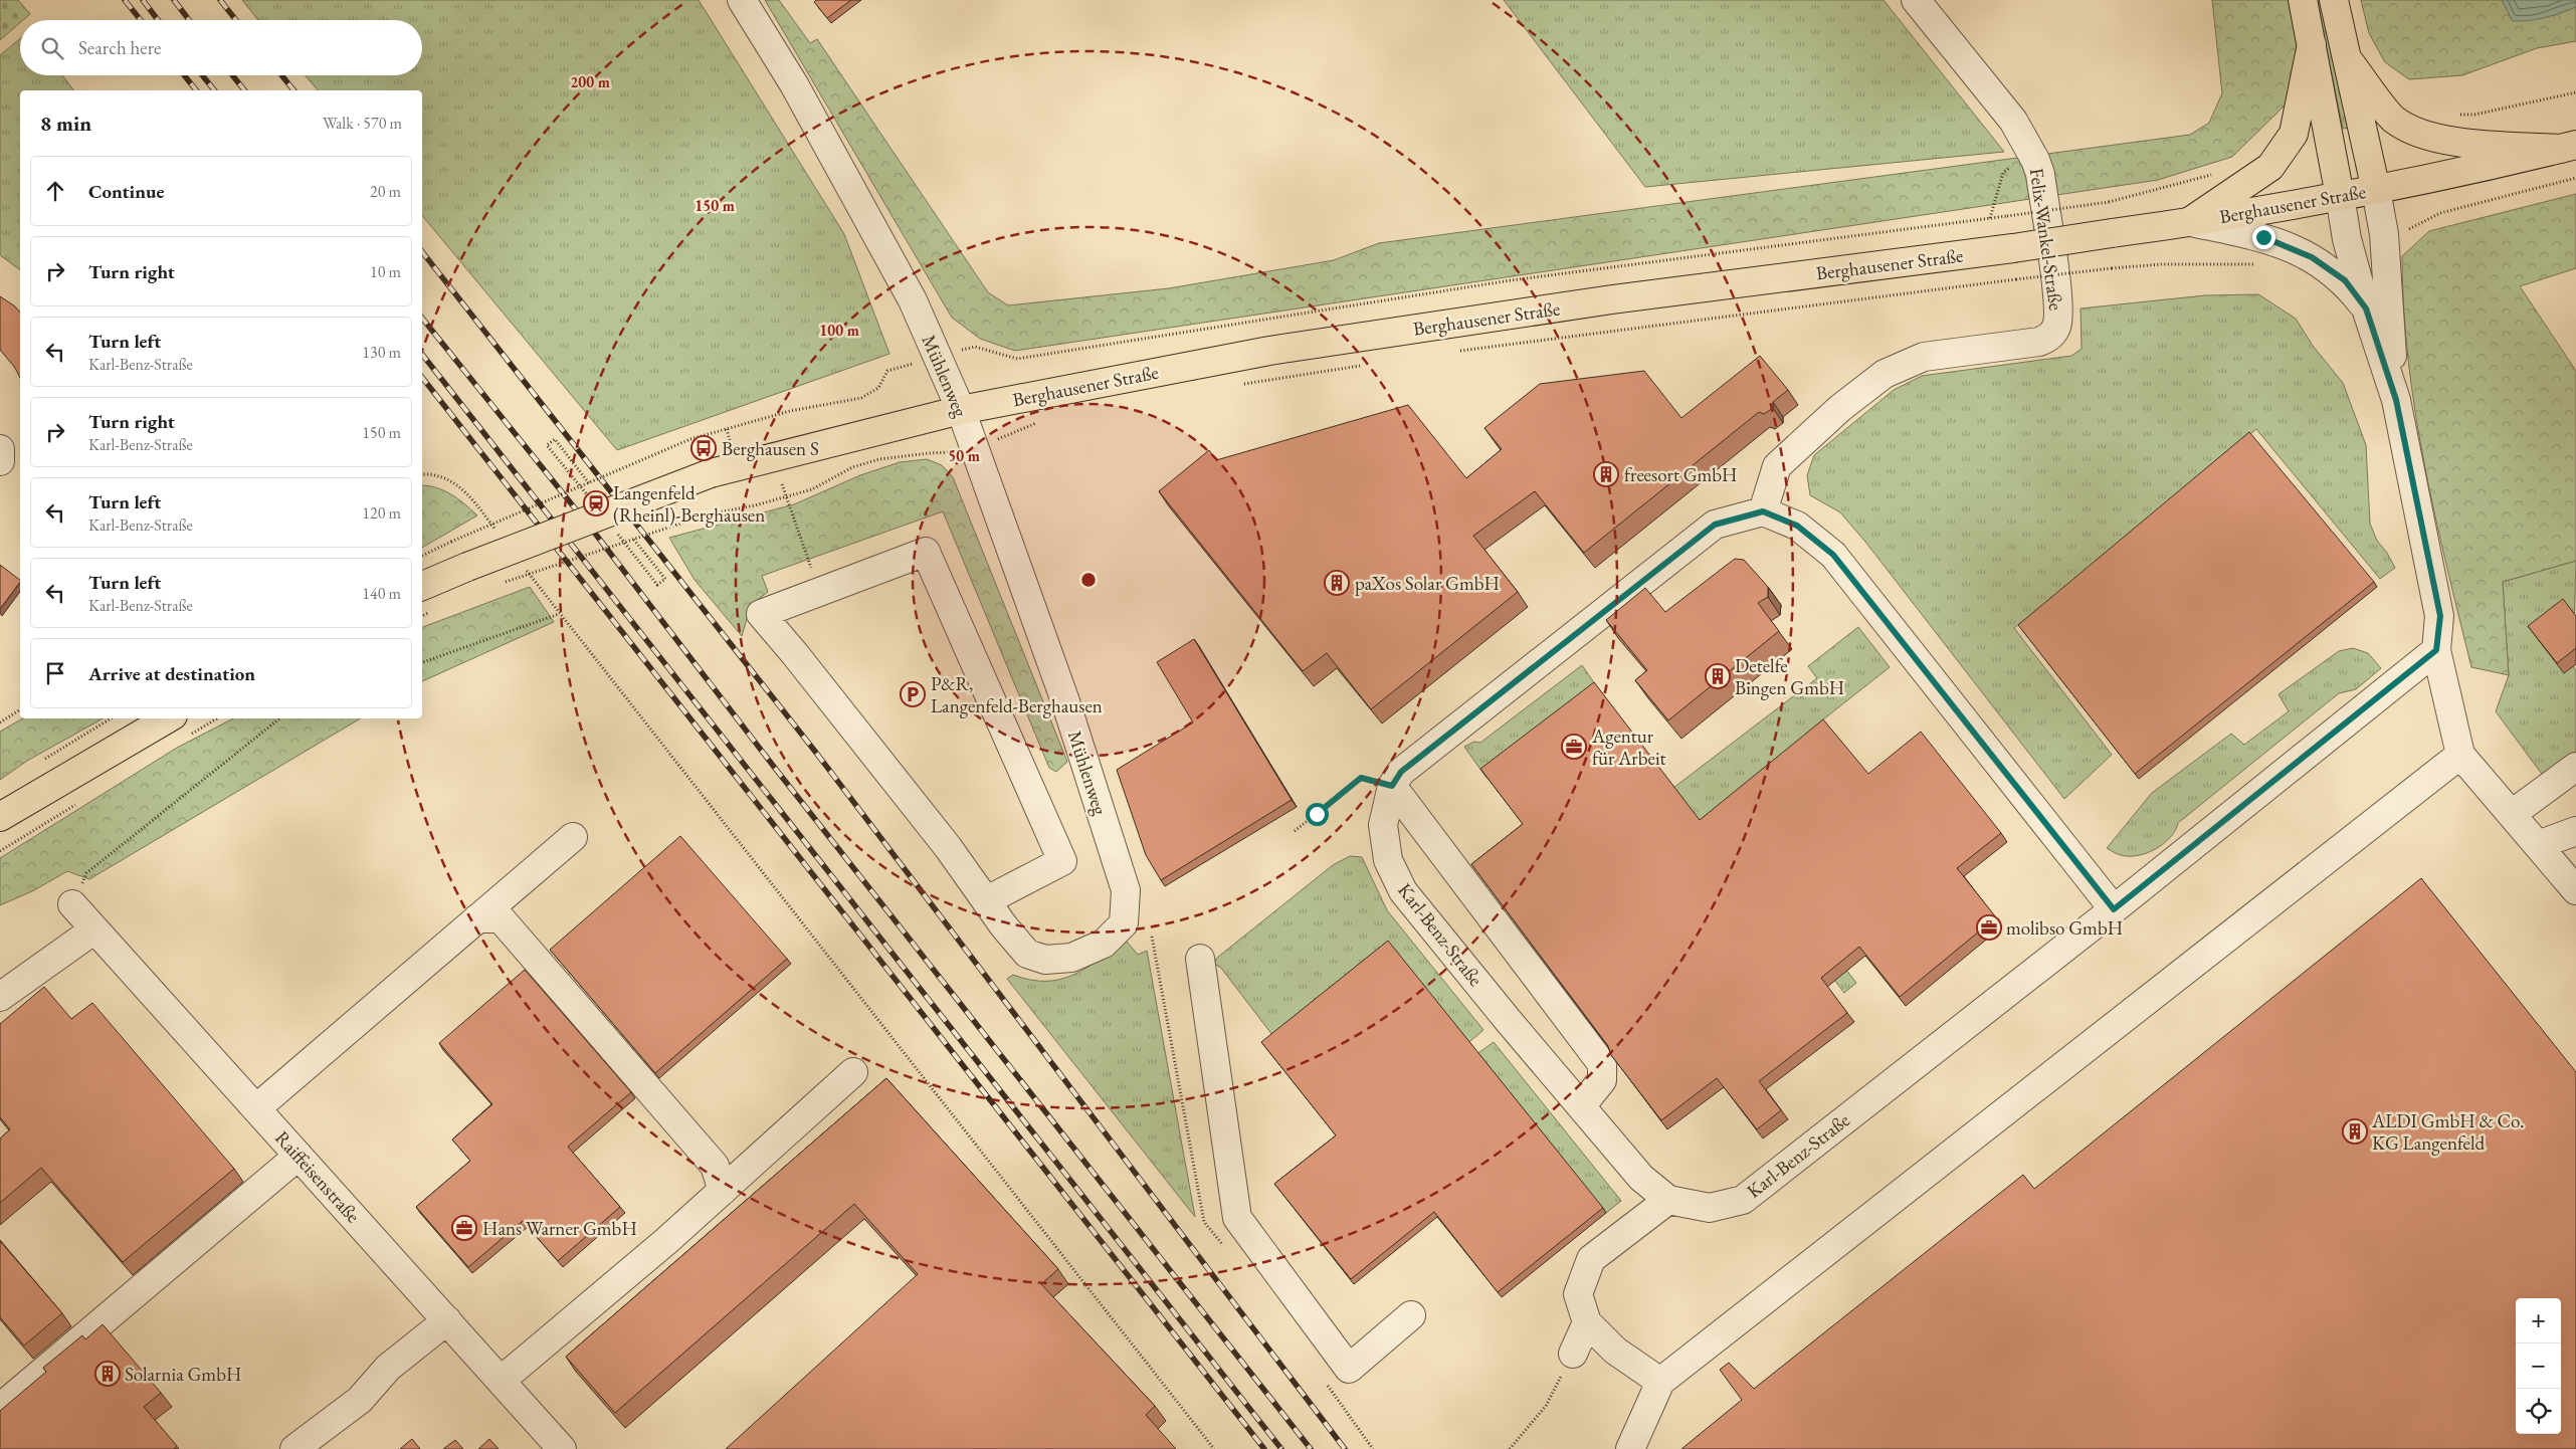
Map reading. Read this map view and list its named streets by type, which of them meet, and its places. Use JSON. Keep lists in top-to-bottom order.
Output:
{
  "streets": {
    "main road": ["Berghausener Straße"],
    "street": [
      "Felix-Wankel-Straße",
      "Mühlenweg",
      "Karl-Benz-Straße",
      "Raiffeisenstraße"
    ]
  },
  "crossings": [
    ["Berghausener Straße", "Mühlenweg"],
    ["Felix-Wankel-Straße", "Karl-Benz-Straße"]
  ],
  "places": {
    "bus stop": ["Berghausen S"],
    "building": [
      "freesort GmbH",
      "paXos Solar GmbH",
      "Detelfe Bingen GmbH",
      "ALDI GmbH & Co. KG Langenfeld",
      "Solarnia GmbH"
    ],
    "station": ["Langenfeld (Rheinl)-Berghausen"],
    "parking": ["P&R, Langenfeld-Berghausen"],
    "office": ["Agentur für Arbeit", "molibso GmbH", "Hans Warner GmbH"]
  },
  "page": {
    "search": "Search here",
    "heading": ["8 min", "Walk · 570 m"],
    "list": [
      ["Continue", "20 m"],
      ["Turn right", "10 m"],
      ["Turn left", "Karl-Benz-Straße", "130 m"],
      ["Turn right", "Karl-Benz-Straße", "150 m"],
      ["Turn left", "Karl-Benz-Straße", "120 m"],
      ["Turn left", "Karl-Benz-Straße", "140 m"],
      "Arrive at destination"
    ],
    "map_buttons": ["+", "−"]
  },
  "rings": [
    "200 m",
    "150 m",
    "100 m",
    "50 m"
  ]
}
